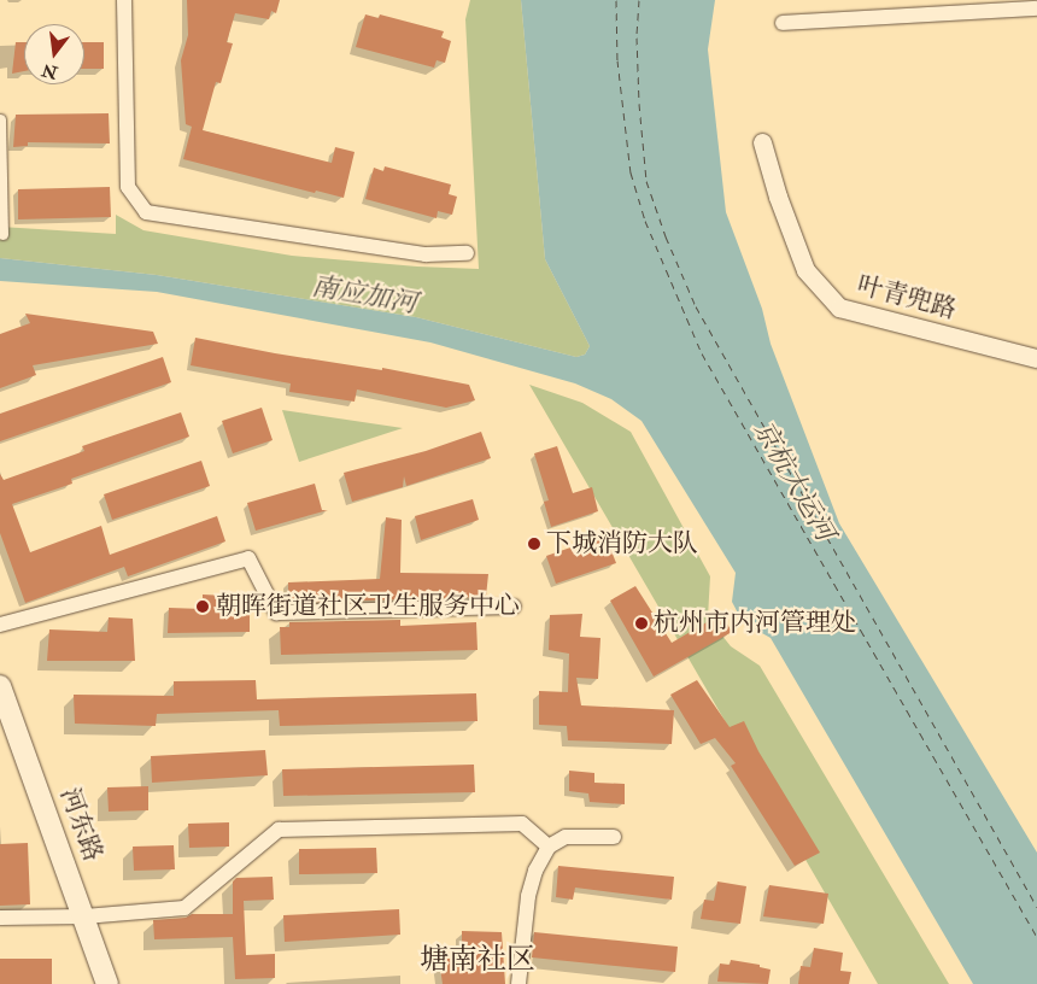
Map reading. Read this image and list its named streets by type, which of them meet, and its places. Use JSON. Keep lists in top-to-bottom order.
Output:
{
  "streets": {
    "main road": ["河东路"],
    "street": ["叶青兜路"]
  },
  "districts": ["塘南社区"],
  "water": ["南应加河", "京杭大运河"],
  "places": ["下城消防大队", "朝晖街道社区卫生服务中心", "杭州市内河管理处"],
  "north": "bottom"
}
